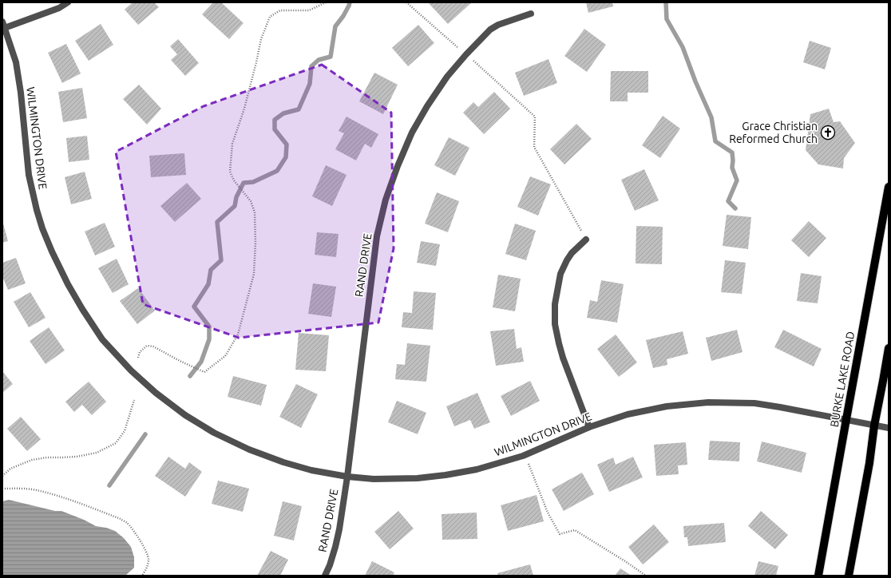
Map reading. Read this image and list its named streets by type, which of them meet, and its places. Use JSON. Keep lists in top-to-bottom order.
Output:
{
  "streets": {
    "main road": ["BURKE LAKE ROAD"],
    "street": ["WILMINGTON DRIVE", "RAND DRIVE"]
  },
  "crossings": [
    ["WILMINGTON DRIVE", "RAND DRIVE"],
    ["WILMINGTON DRIVE", "BURKE LAKE ROAD"]
  ],
  "places": {
    "church": ["Grace Christian Reformed Church"]
  }
}
